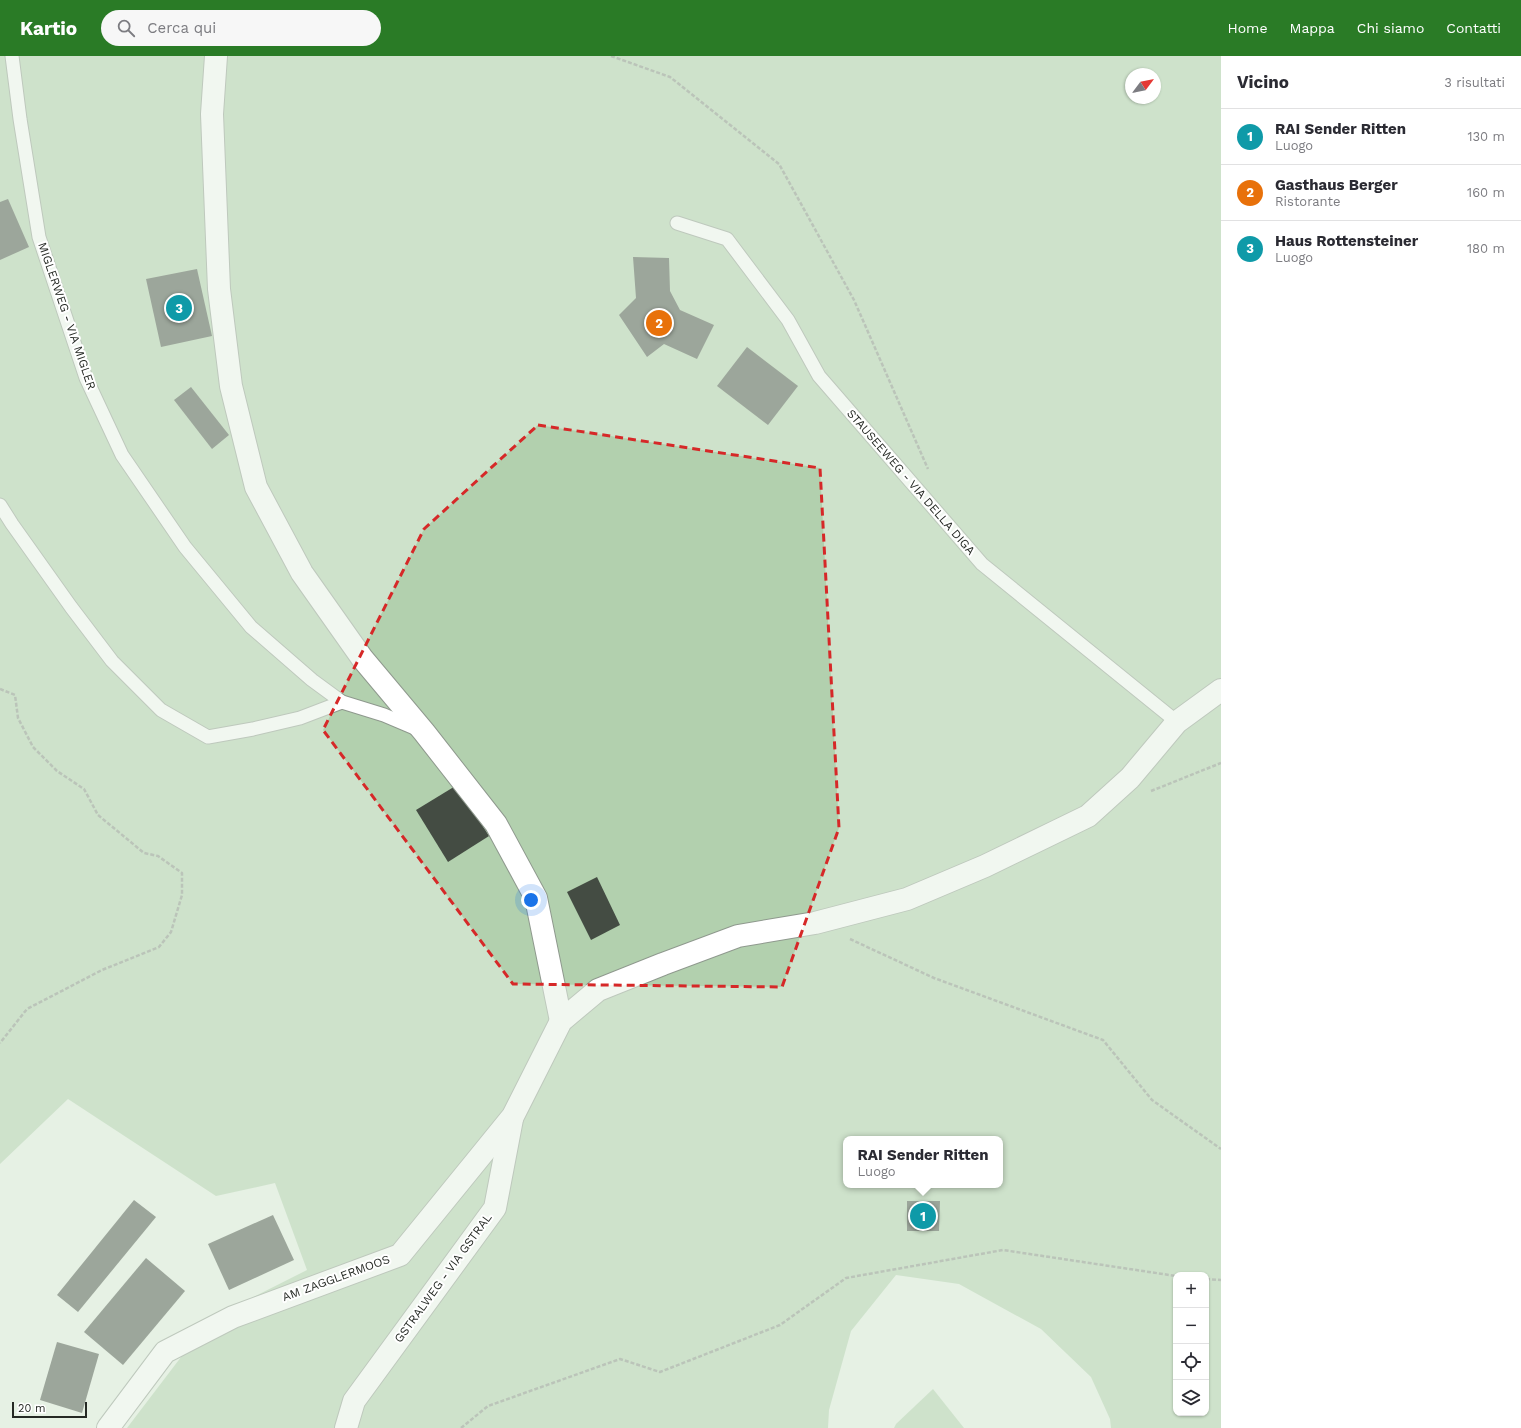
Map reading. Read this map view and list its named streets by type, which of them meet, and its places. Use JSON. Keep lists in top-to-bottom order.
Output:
{
  "streets": {
    "street": ["MIGLERWEG - VIA MIGLER", "AM ZAGGLERMOOS", "GSTRALWEG - VIA GSTRAL"],
    "lane": ["STAUSEEWEG - VIA DELLA DIGA"]
  },
  "crossings": [
    ["MIGLERWEG - VIA MIGLER", "AM ZAGGLERMOOS"],
    ["AM ZAGGLERMOOS", "GSTRALWEG - VIA GSTRAL"]
  ],
  "scale_bar": "20 m",
  "north": "top right",
  "page": {
    "header": "Kartio",
    "search": "Cerca qui",
    "nav": [
      "Home",
      "Mappa",
      "Chi siamo",
      "Contatti"
    ],
    "heading": ["Vicino", "3 risultati"],
    "list": [
      {
        "mark": "1",
        "name": "RAI Sender Ritten",
        "note": "Luogo",
        "value": "130 m"
      },
      {
        "mark": "2",
        "name": "Gasthaus Berger",
        "note": "Ristorante",
        "value": "160 m"
      },
      {
        "mark": "3",
        "name": "Haus Rottensteiner",
        "note": "Luogo",
        "value": "180 m"
      }
    ],
    "pins": ["3", "2", "1"],
    "popup": ["RAI Sender Ritten", "Luogo"],
    "map_buttons": ["+", "−"],
    "scale": "20 m"
  }
}
